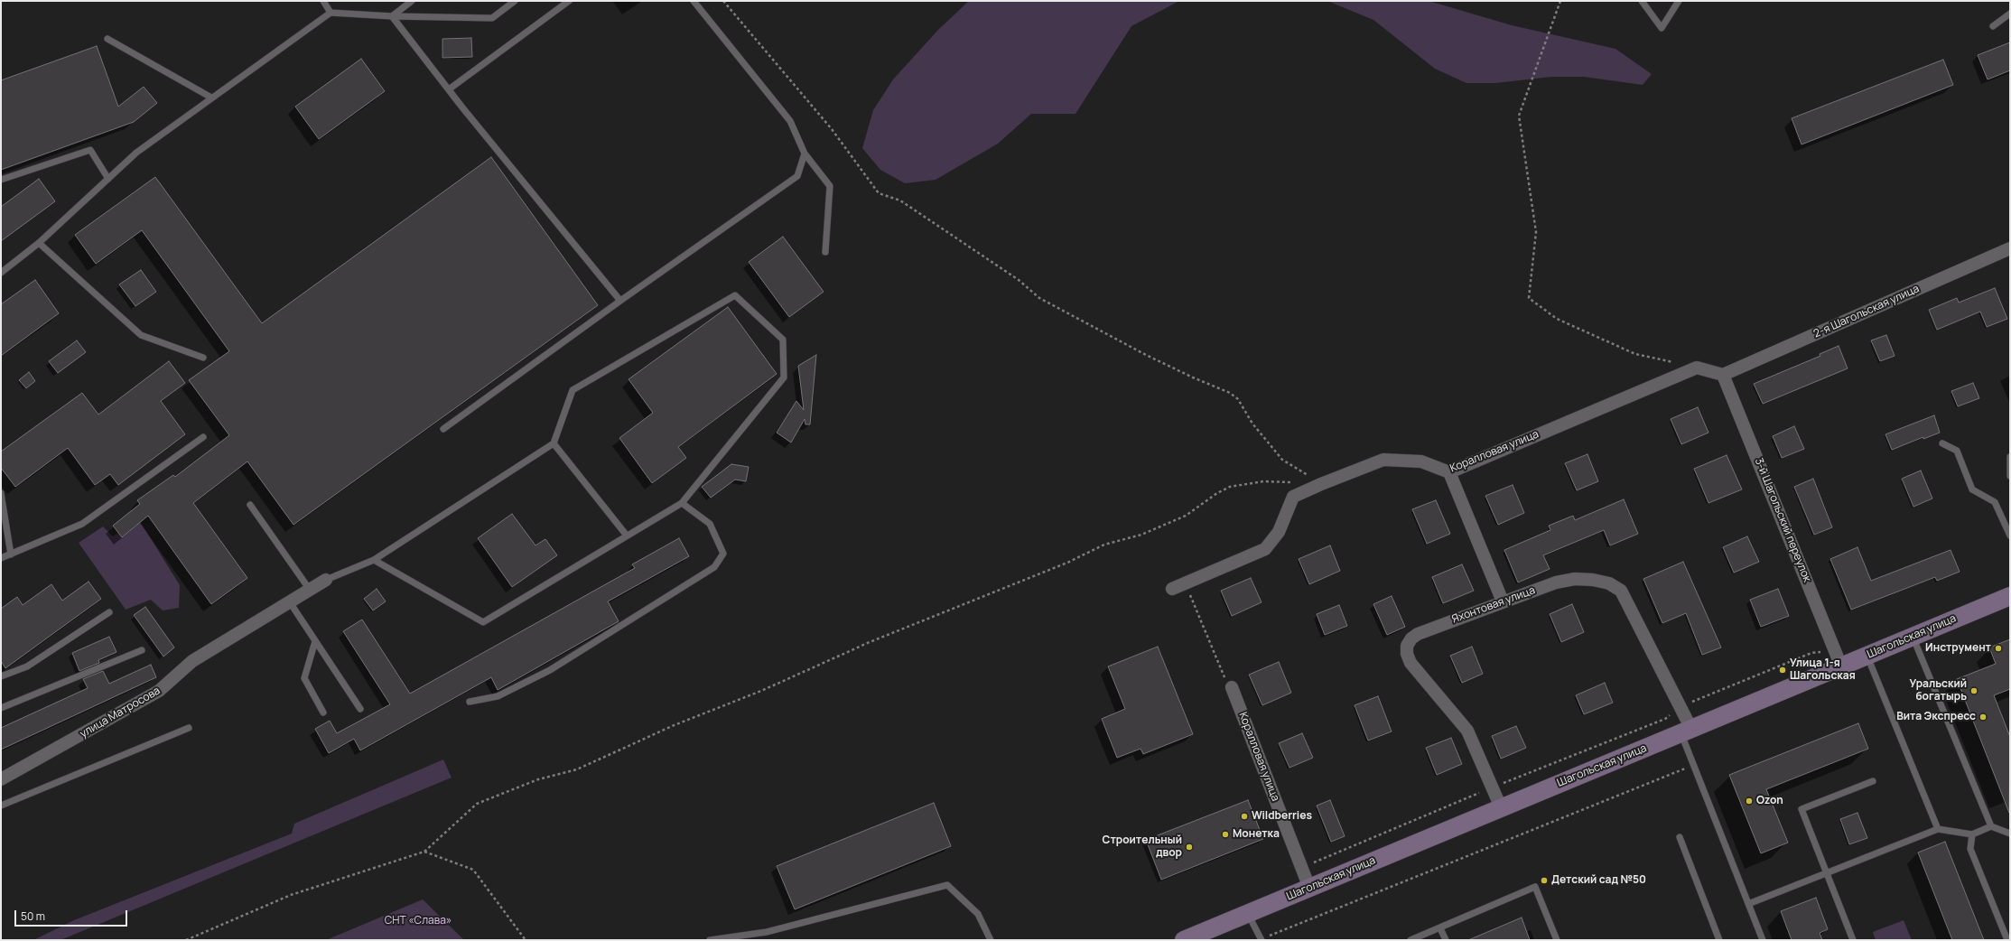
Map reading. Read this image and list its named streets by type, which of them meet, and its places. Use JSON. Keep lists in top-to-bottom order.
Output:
{
  "streets": {
    "main road": ["Шагольская улица"],
    "street": [
      "2-я Шагольская улица",
      "Коралловая улица",
      "3-й Шагольский переулок",
      "Яхонтовая улица",
      "улица Матросова"
    ]
  },
  "crossings": [
    ["2-я Шагольская улица", "3-й Шагольский переулок"],
    ["Коралловая улица", "Шагольская улица"],
    ["3-й Шагольский переулок", "Шагольская улица"],
    ["Яхонтовая улица", "Шагольская улица"]
  ],
  "parks": ["СНТ «Слава»"],
  "places": [
    "Инструмент",
    "Улица 1-я Шагольская",
    "Уральский богатырь",
    "Вита Экспресс",
    "Ozon",
    "Wildberries",
    "Монетка",
    "Строительный двор",
    "Детский сад №50"
  ],
  "scale_bar": "50 m"
}
